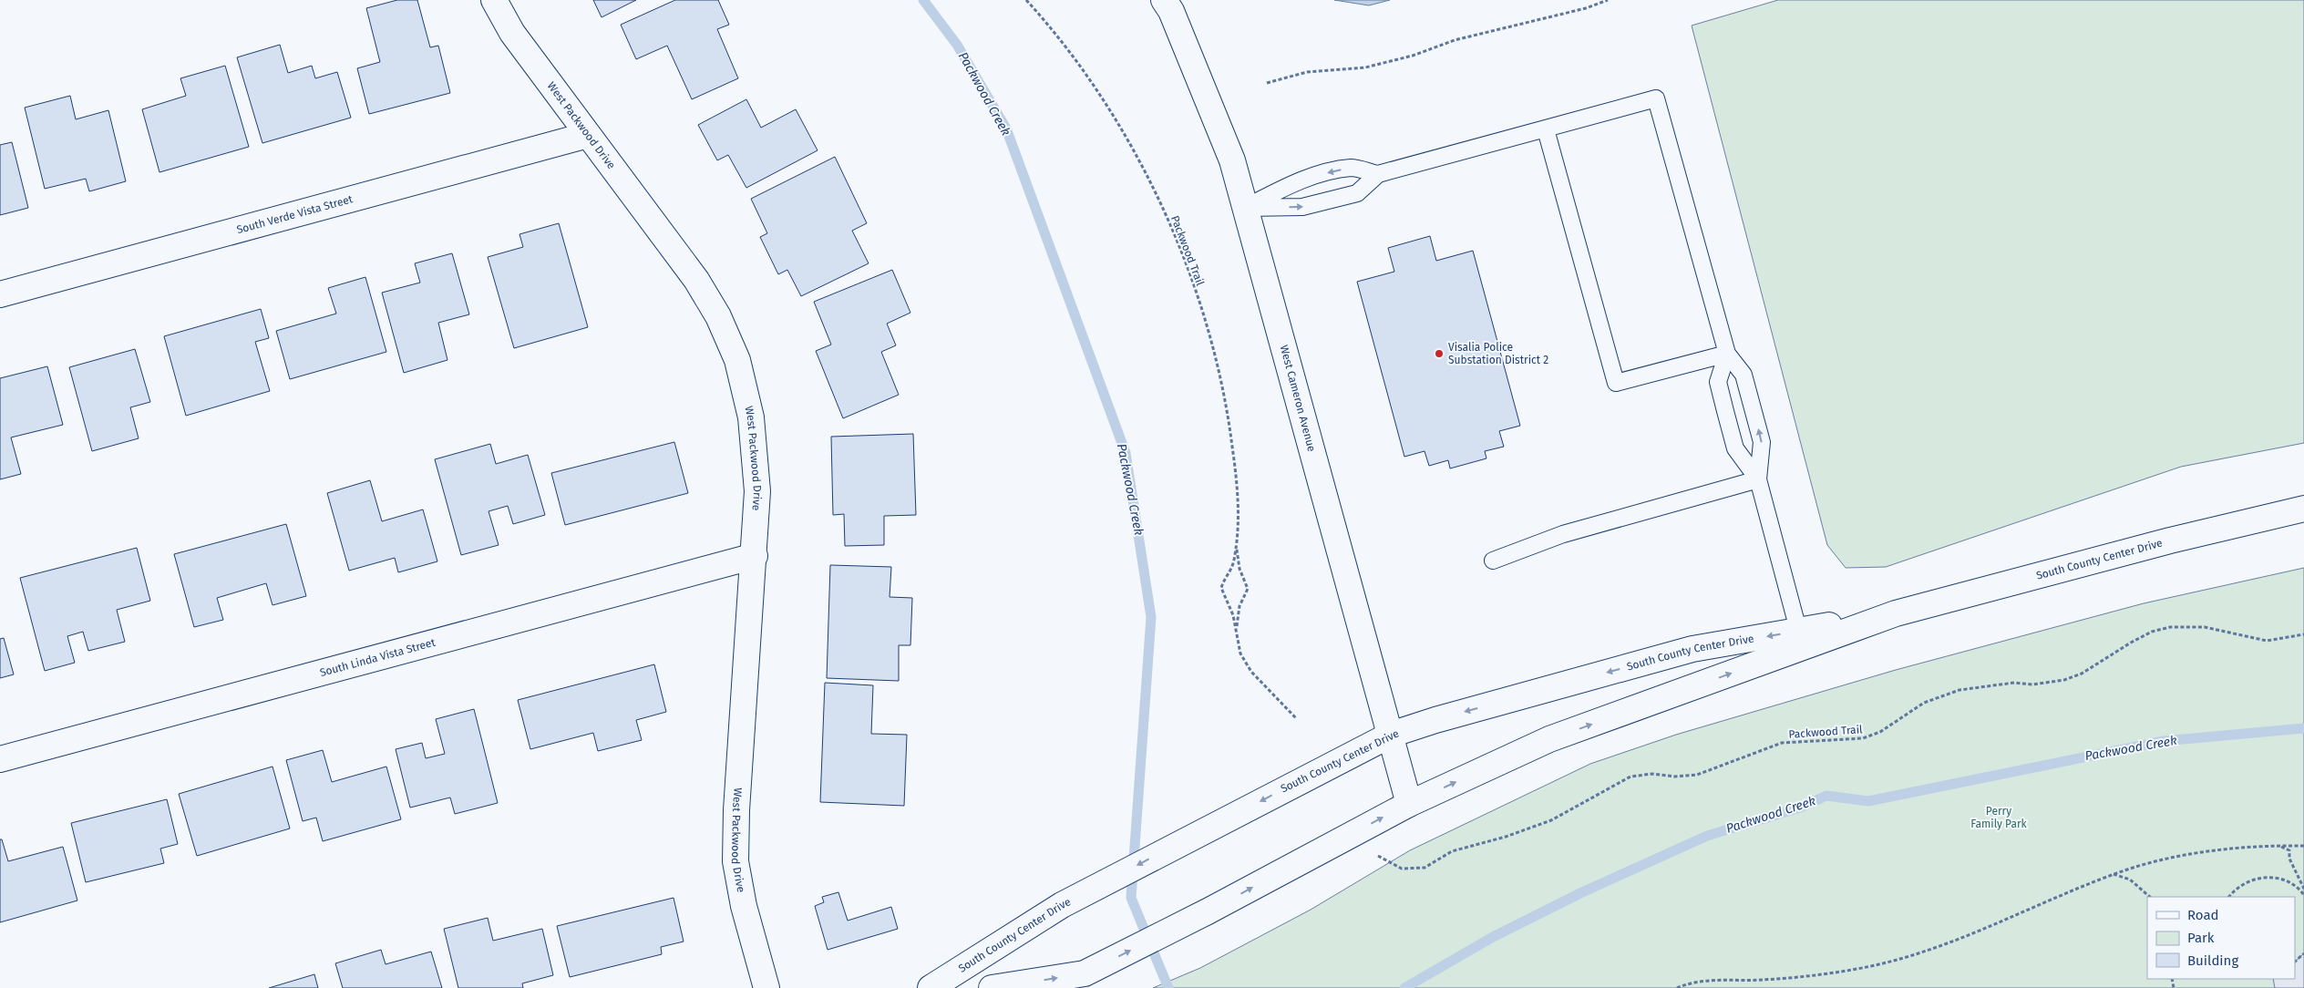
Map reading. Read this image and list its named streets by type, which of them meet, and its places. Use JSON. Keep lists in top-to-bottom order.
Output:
{
  "streets": {
    "street": [
      "West Packwood Drive",
      "South Verde Vista Street",
      "West Cameron Avenue",
      "South County Center Drive",
      "South Linda Vista Street"
    ],
    "path": ["Packwood Trail"]
  },
  "crossings": [
    ["West Packwood Drive", "South Verde Vista Street"],
    ["West Packwood Drive", "South Linda Vista Street"],
    ["West Cameron Avenue", "South County Center Drive"]
  ],
  "water": ["Packwood Creek"],
  "parks": ["Perry Family Park"],
  "places": ["Visalia Police Substation District 2"],
  "legend": ["Road", "Park", "Building"]
}
